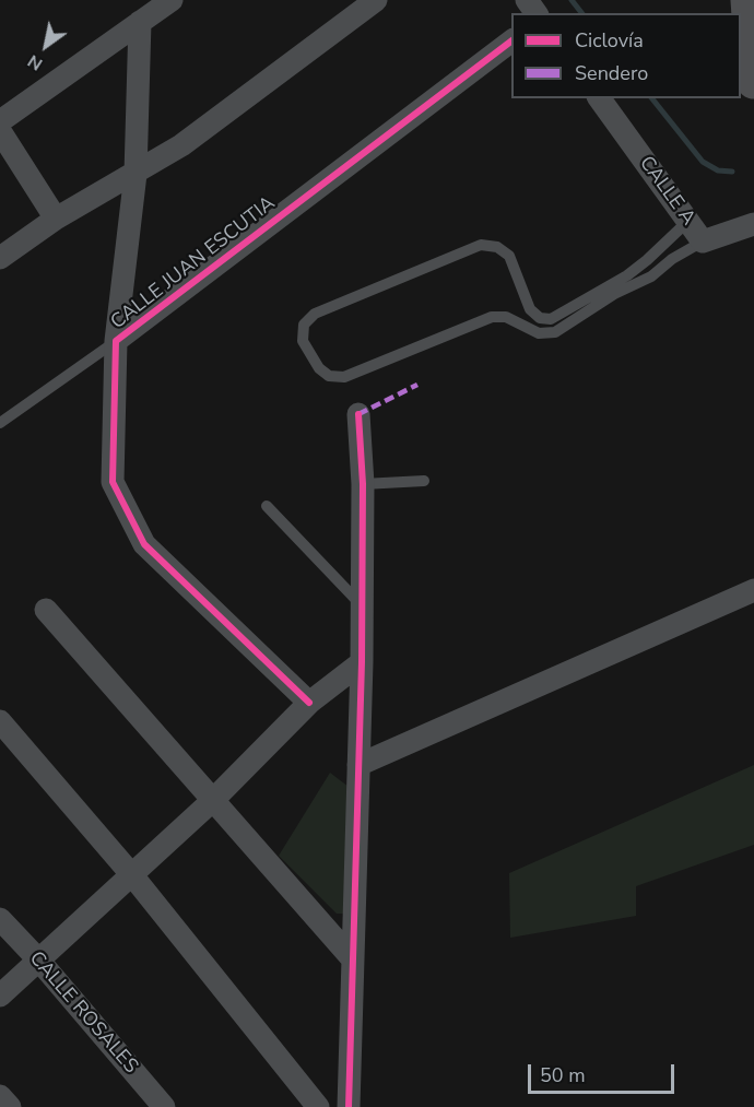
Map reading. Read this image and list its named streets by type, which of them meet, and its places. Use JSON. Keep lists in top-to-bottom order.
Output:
{
  "streets": {
    "street": ["CALLE A", "CALLE JUAN ESCUTIA", "CALLE ROSALES"]
  },
  "legend": ["Ciclovía", "Sendero"],
  "scale_bar": "50 m",
  "north": "bottom left"
}
